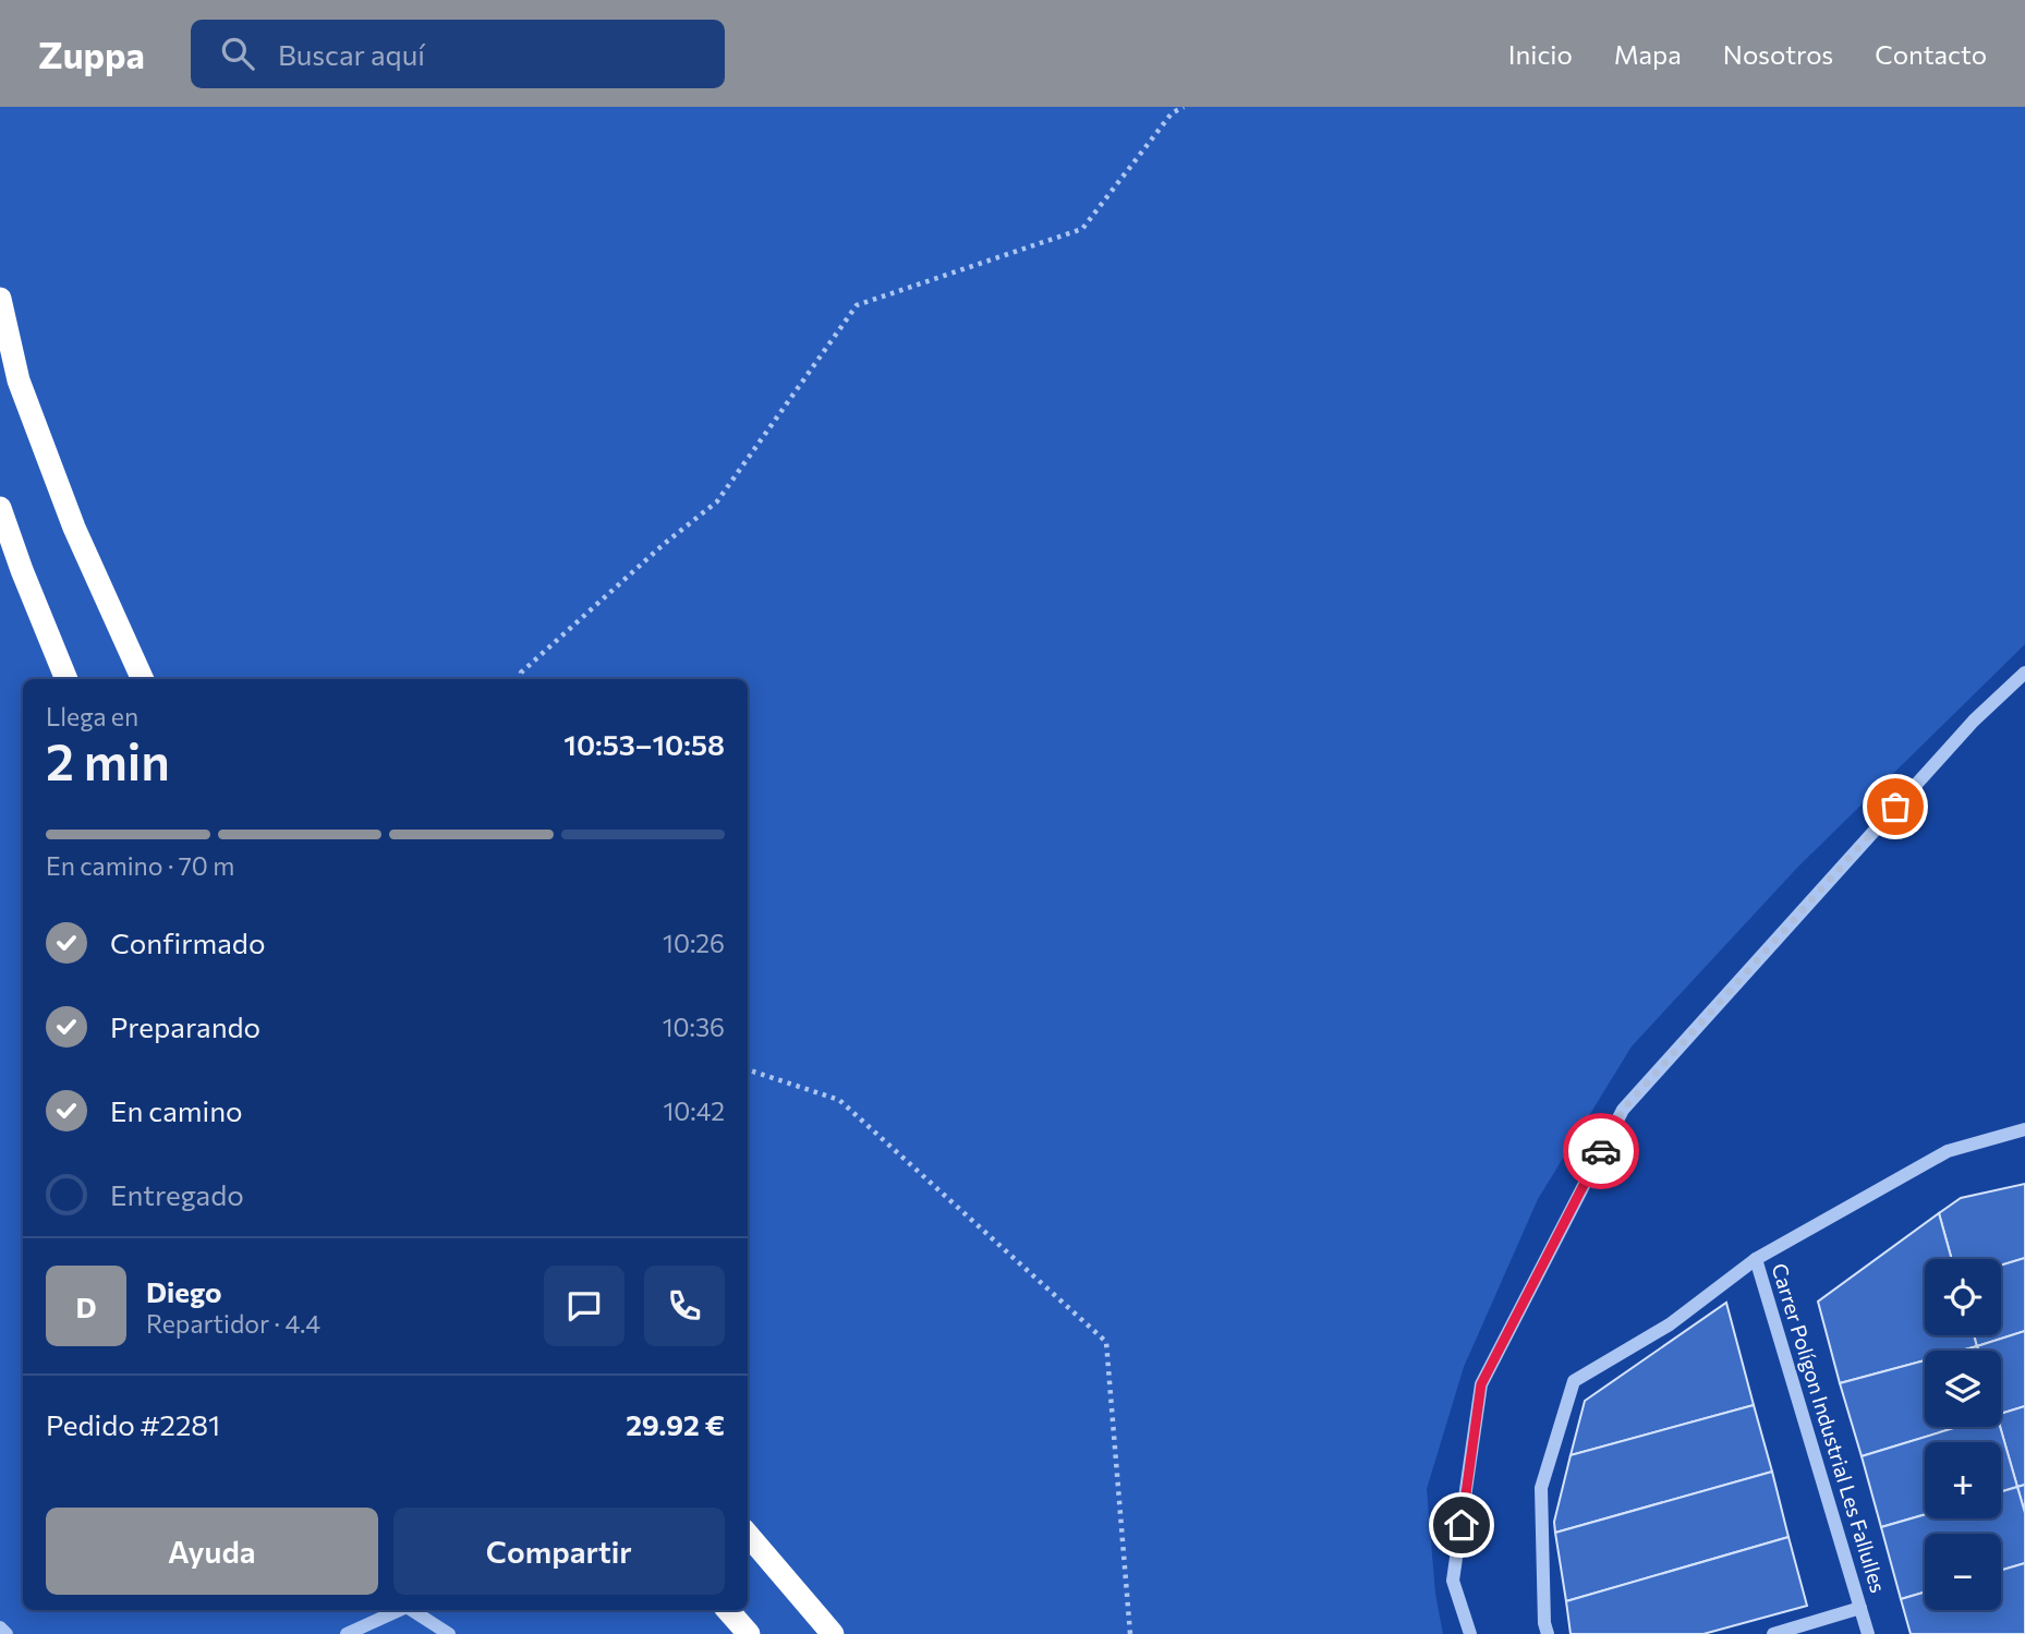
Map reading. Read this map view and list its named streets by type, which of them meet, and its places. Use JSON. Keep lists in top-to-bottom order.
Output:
{
  "streets": {
    "street": ["Carrer Polígon Industrial Les Fallulles"]
  },
  "page": {
    "header": "Zuppa",
    "search": "Buscar aquí",
    "nav": [
      "Inicio",
      "Mapa",
      "Nosotros",
      "Contacto"
    ],
    "heading": ["2 min", "Llega en", "10:53–10:58"],
    "panel": [
      "Diego",
      "Repartidor · 4.4",
      "Pedido #2281",
      "29.92 €"
    ],
    "bar": "En camino · 70 m",
    "list": [
      ["Confirmado", "10:26"],
      ["Preparando", "10:36"],
      ["En camino", "10:42"],
      "Entregado"
    ],
    "map_buttons": ["+", "−"],
    "round": "D",
    "buttons": ["Ayuda", "Compartir"]
  }
}
